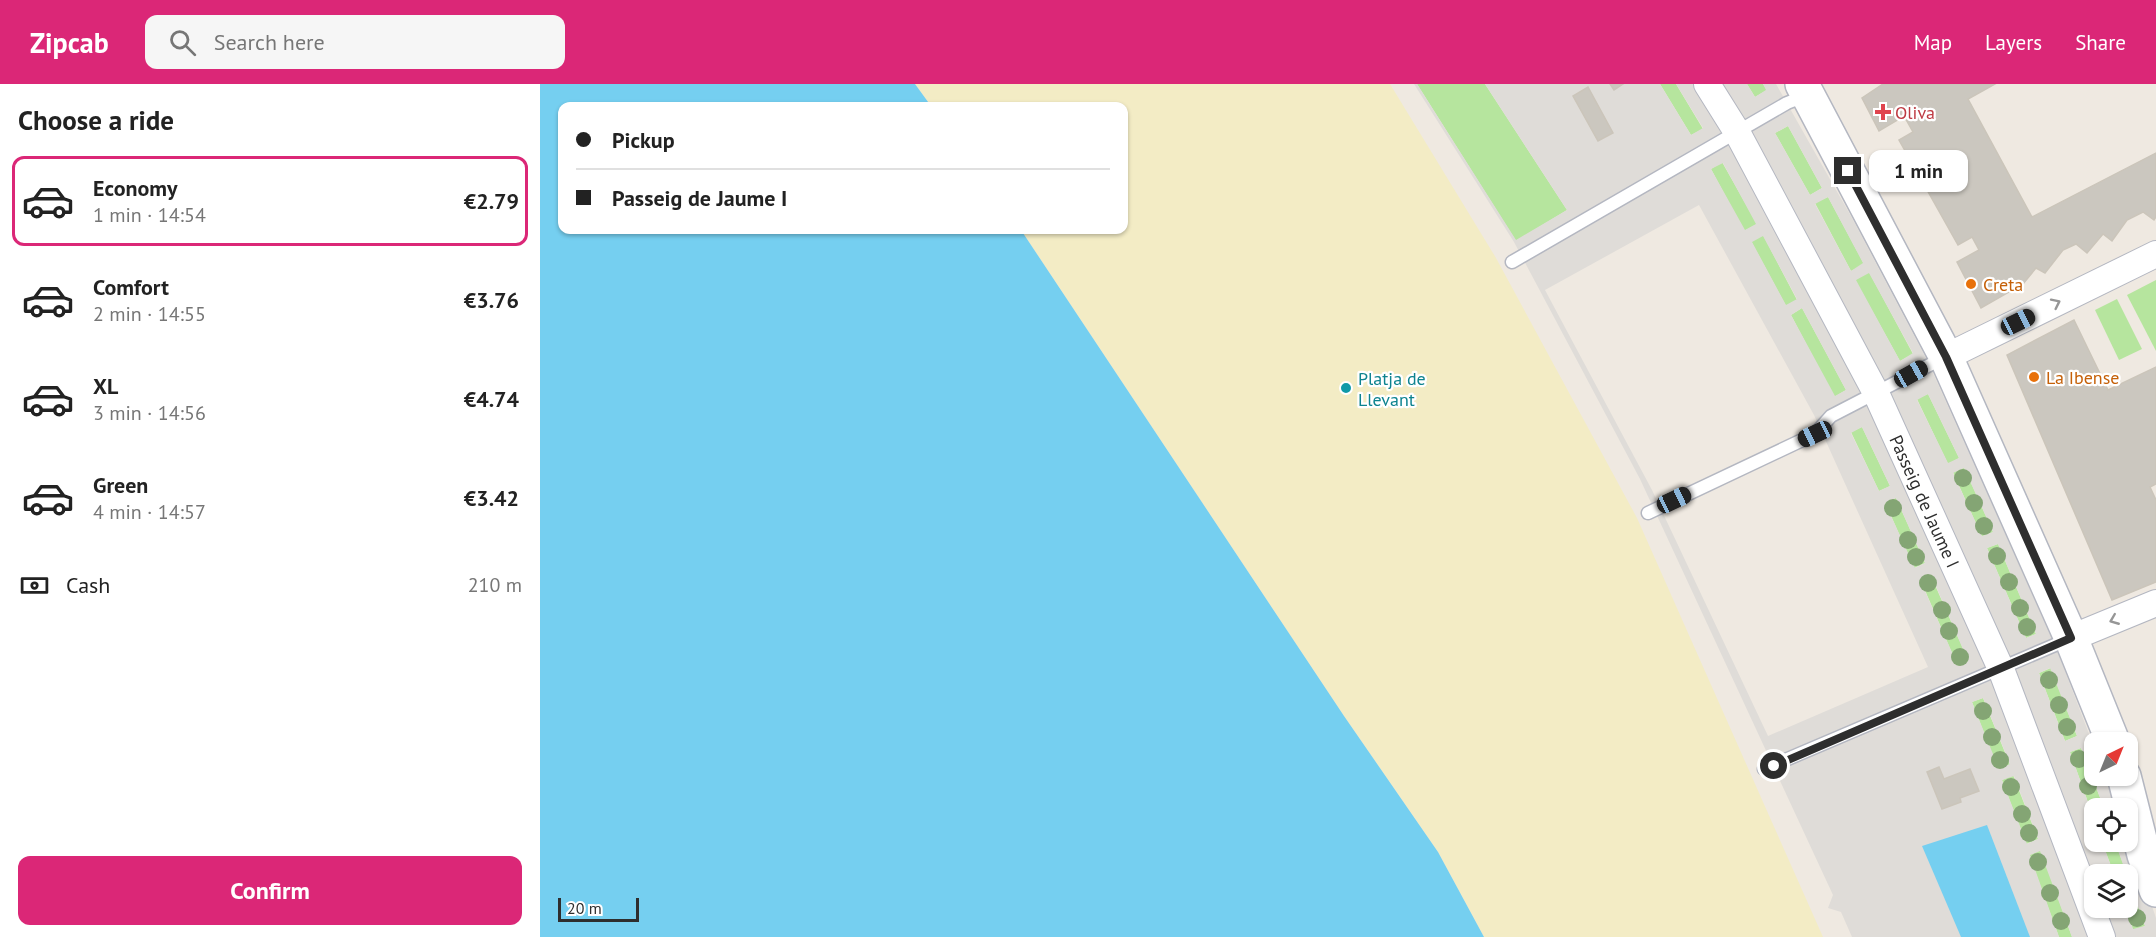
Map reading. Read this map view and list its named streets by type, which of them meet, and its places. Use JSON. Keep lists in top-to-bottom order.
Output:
{
  "streets": {
    "street": ["Passeig de Jaume I"]
  },
  "places": {
    "health": ["Oliva"],
    "other": ["Creta", "La Ibense", "Platja de Llevant"]
  },
  "scale_bar": "20 m",
  "north": "top right",
  "page": {
    "header": "Zipcab",
    "search": "Search here",
    "nav": ["Map", "Layers", "Share"],
    "heading": "Choose a ride",
    "banner": ["Pickup", "Passeig de Jaume I"],
    "bubble": "1 min",
    "list": [
      {
        "name": "Economy",
        "note": "1 min · 14:54",
        "value": "€2.79"
      },
      {
        "name": "Comfort",
        "note": "2 min · 14:55",
        "value": "€3.76"
      },
      {
        "name": "XL",
        "note": "3 min · 14:56",
        "value": "€4.74"
      },
      {
        "name": "Green",
        "note": "4 min · 14:57",
        "value": "€3.42"
      }
    ],
    "pay": ["Cash", "210 m"],
    "buttons": "Confirm",
    "scale": "20 m"
  }
}
